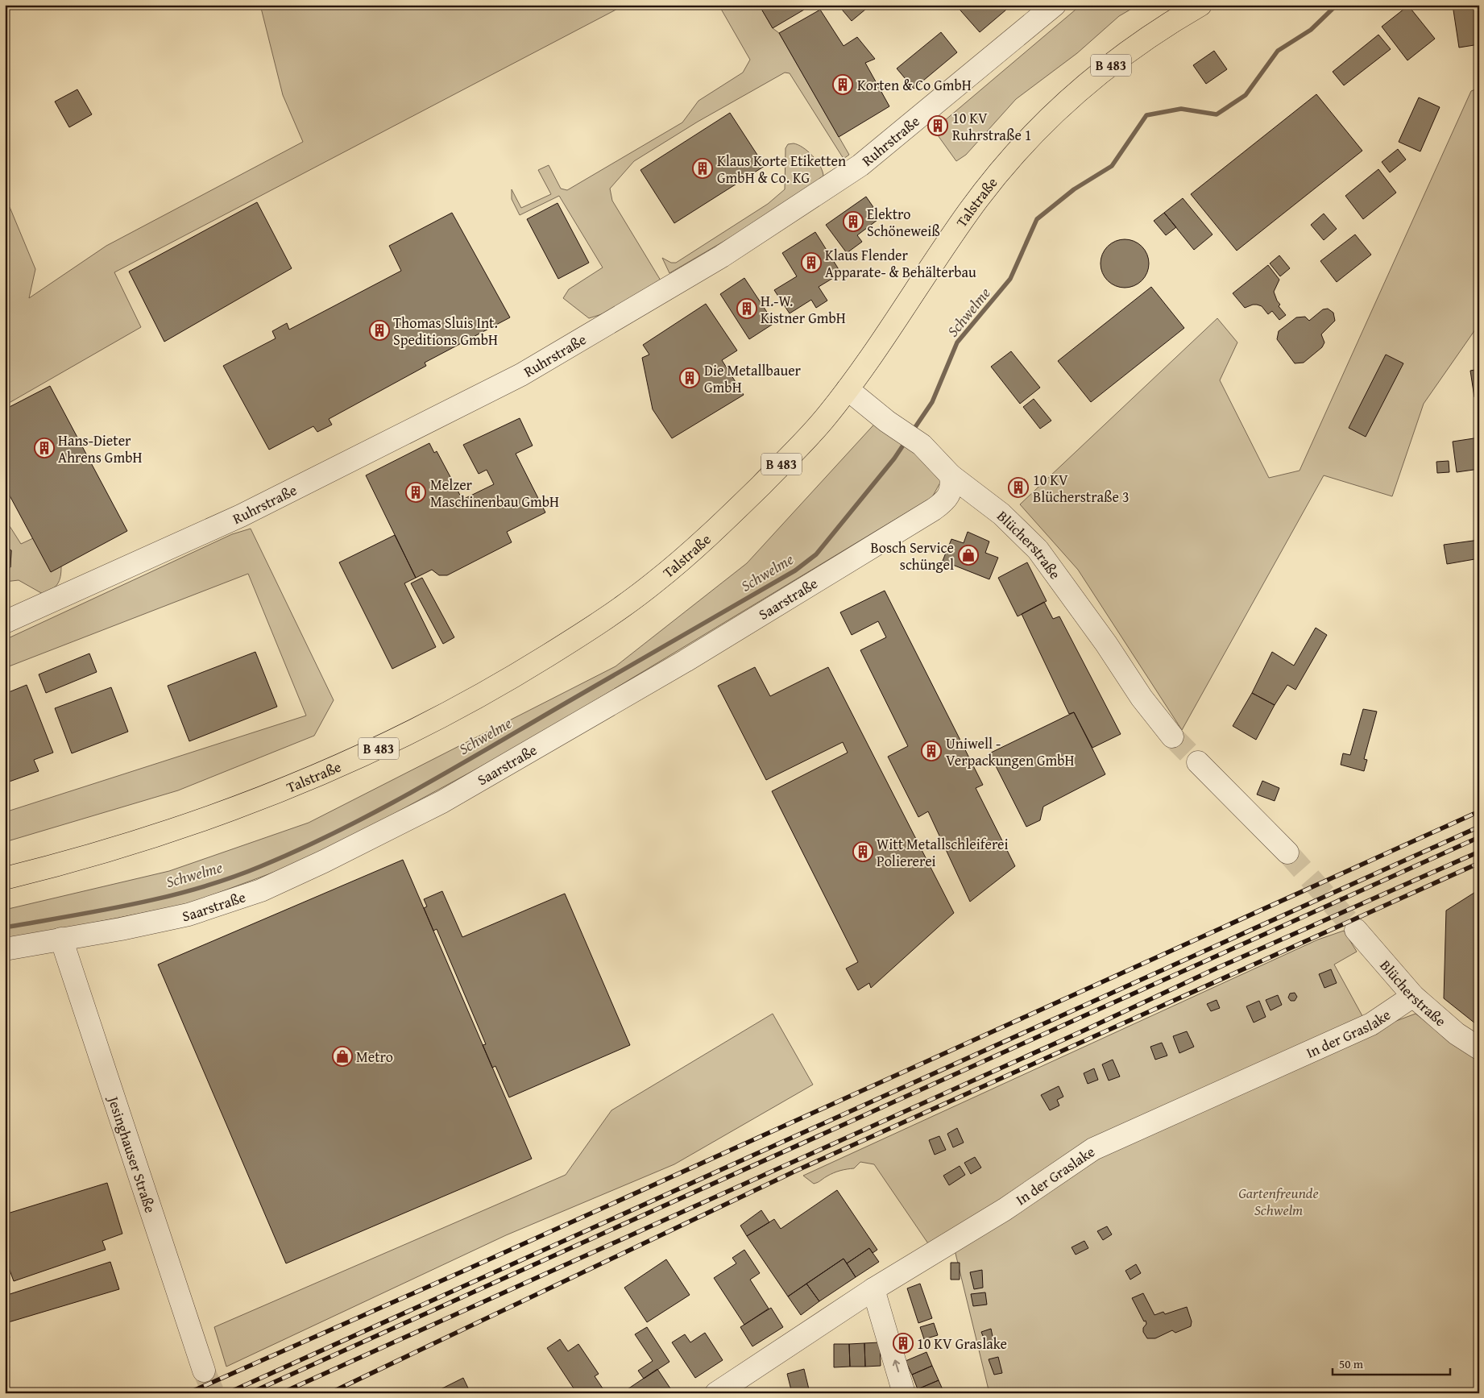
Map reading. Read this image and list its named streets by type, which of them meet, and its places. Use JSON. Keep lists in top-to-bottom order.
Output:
{
  "streets": {
    "main road": ["B 483", "Talstraße"],
    "street": [
      "Ruhrstraße",
      "Blücherstraße",
      "Saarstraße",
      "In der Graslake",
      "Jesinghauser Straße"
    ]
  },
  "crossings": [
    ["Talstraße", "Blücherstraße"],
    ["Blücherstraße", "Saarstraße"],
    ["Blücherstraße", "In der Graslake"],
    ["Saarstraße", "Jesinghauser Straße"]
  ],
  "water": ["Schwelme"],
  "parks": ["Gartenfreunde Schwelm"],
  "places": {
    "building": [
      "Korten & Co GmbH",
      "10 KV Ruhrstraße 1",
      "Klaus Korte Etiketten GmbH & Co. KG",
      "Elektro Schöneweiß",
      "Klaus Flender Apparate- & Behälterbau",
      "H.-W. Kistner GmbH",
      "Thomas Sluis Int. Speditions GmbH",
      "Die Metallbauer GmbH",
      "Hans-Dieter Ahrens GmbH",
      "10 KV Blücherstraße 3",
      "Melzer Maschinenbau GmbH",
      "Uniwell - Verpackungen GmbH",
      "Witt Metallschleiferei Poliererei",
      "10 KV Graslake"
    ],
    "shop": ["Bosch Service schüngel", "Metro"]
  },
  "scale_bar": "50 m"
}
